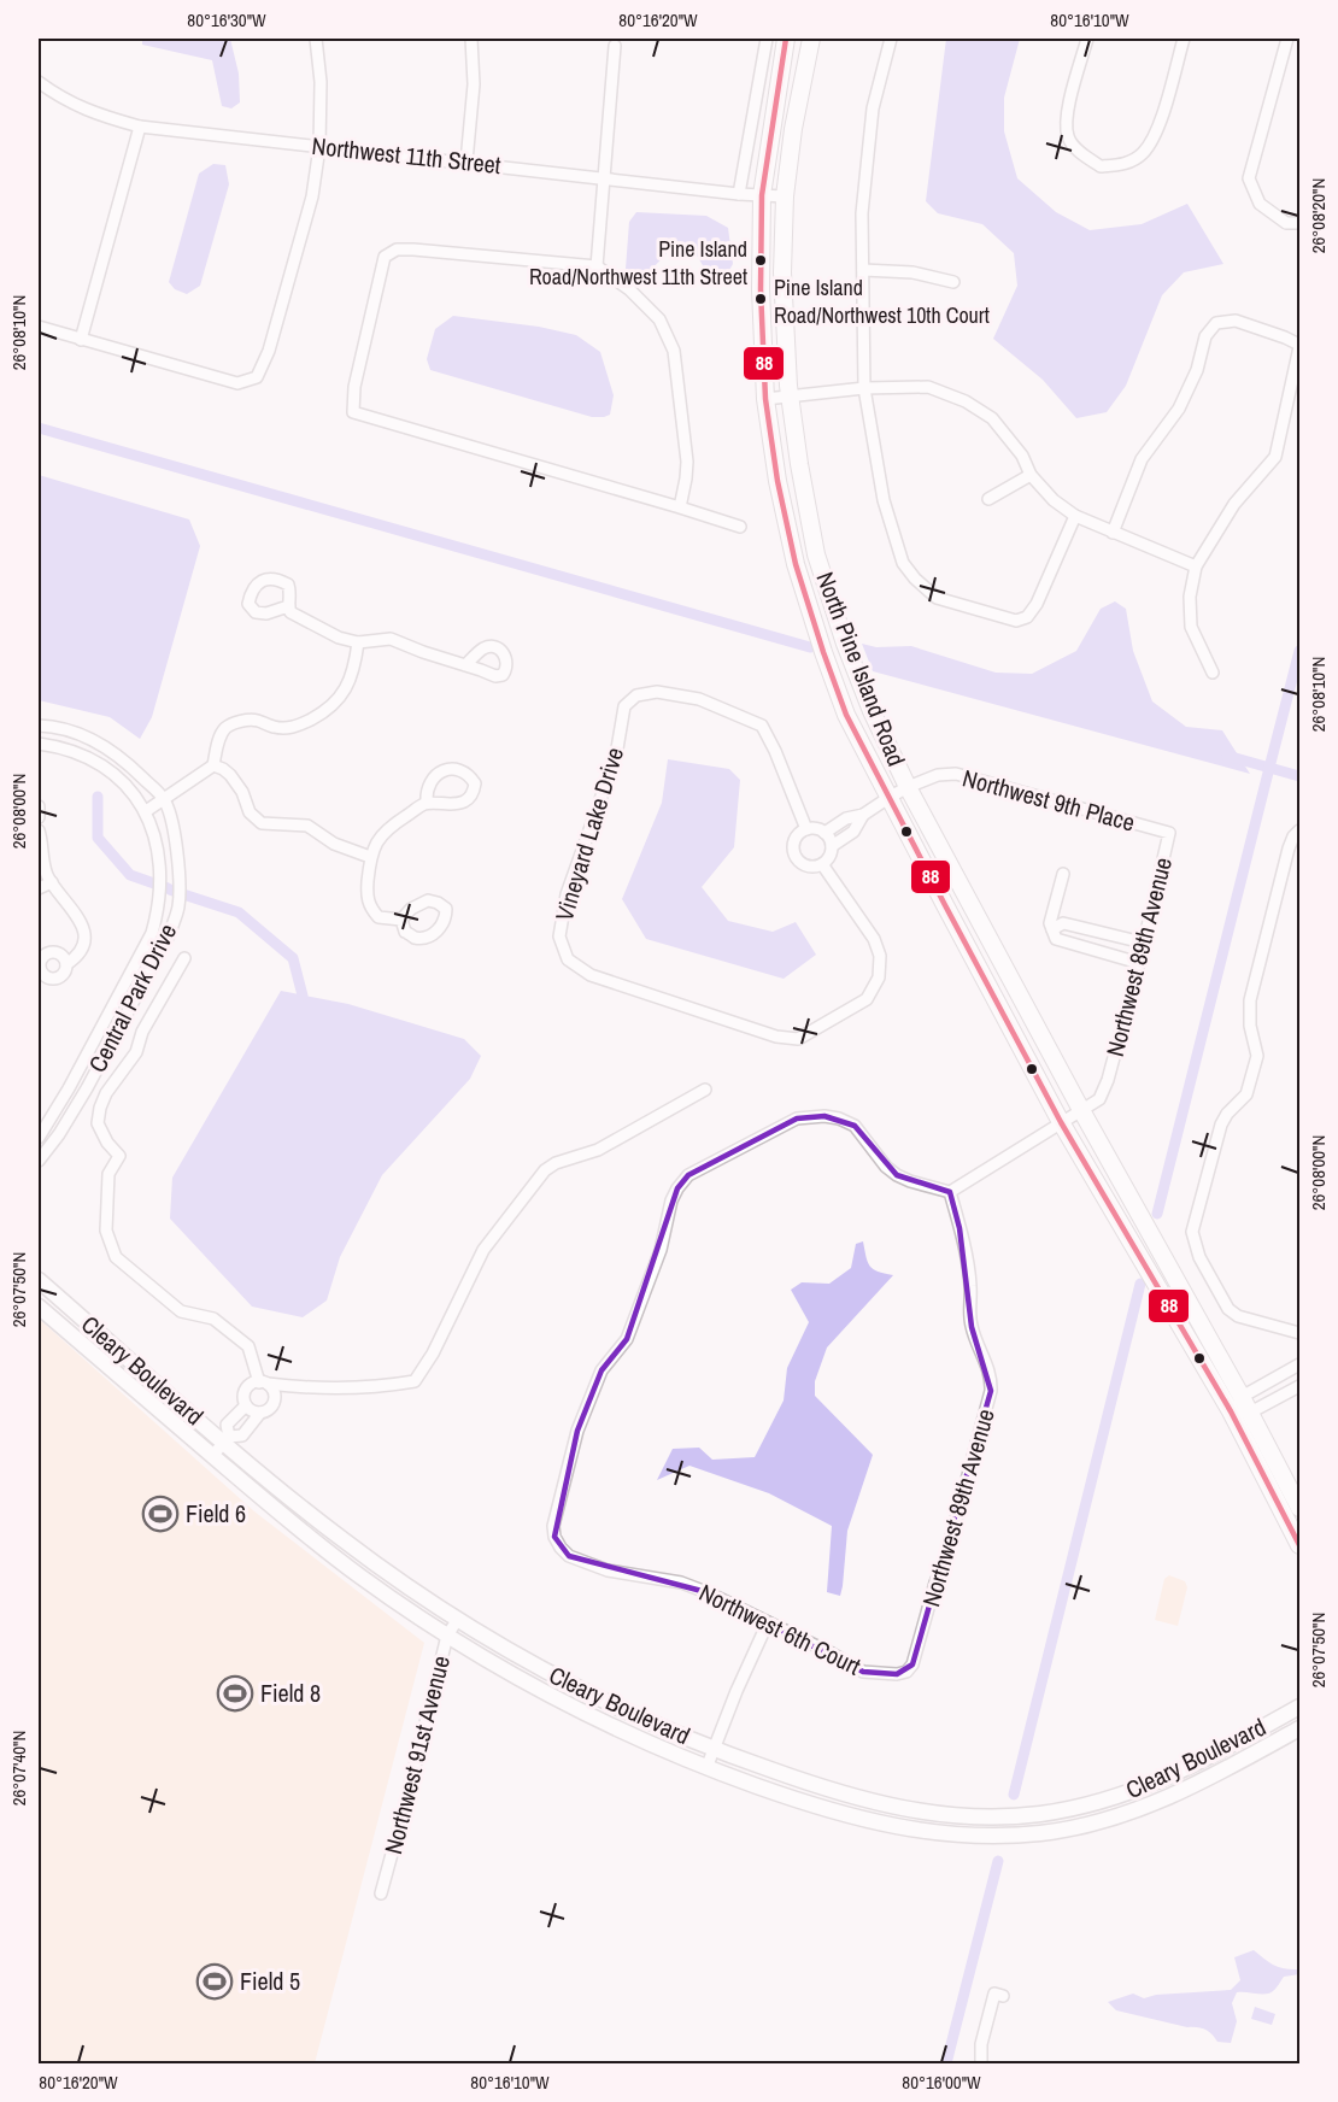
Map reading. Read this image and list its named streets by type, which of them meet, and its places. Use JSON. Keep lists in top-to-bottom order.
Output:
{
  "streets": {
    "main road": ["North Pine Island Road"],
    "street": [
      "Northwest 11th Street",
      "Northwest 9th Place",
      "Vineyard Lake Drive",
      "Northwest 89th Avenue",
      "Central Park Drive",
      "Cleary Boulevard",
      "Northwest 6th Court",
      "Northwest 91st Avenue"
    ]
  },
  "crossings": [
    ["Northwest 11th Street", "North Pine Island Road"],
    ["North Pine Island Road", "Northwest 9th Place"],
    ["North Pine Island Road", "Northwest 89th Avenue"],
    ["Northwest 9th Place", "Northwest 89th Avenue"],
    ["Northwest 89th Avenue", "Northwest 6th Court"],
    ["Cleary Boulevard", "Northwest 91st Avenue"]
  ],
  "places": {
    "other": ["Pine Island Road/Northwest 11th Street", "Pine Island Road/Northwest 10th Court"],
    "sports": ["Field 6", "Field 8", "Field 5"]
  },
  "lines": ["transit line 88"],
  "coordinates": [
    "80°16'30\"W",
    "80°16'20\"W",
    "80°16'10\"W",
    "26°08'20\"N",
    "26°08'10\"N",
    "26°08'00\"N",
    "26°07'50\"N",
    "26°07'40\"N",
    "80°16'00\"W"
  ]
}
